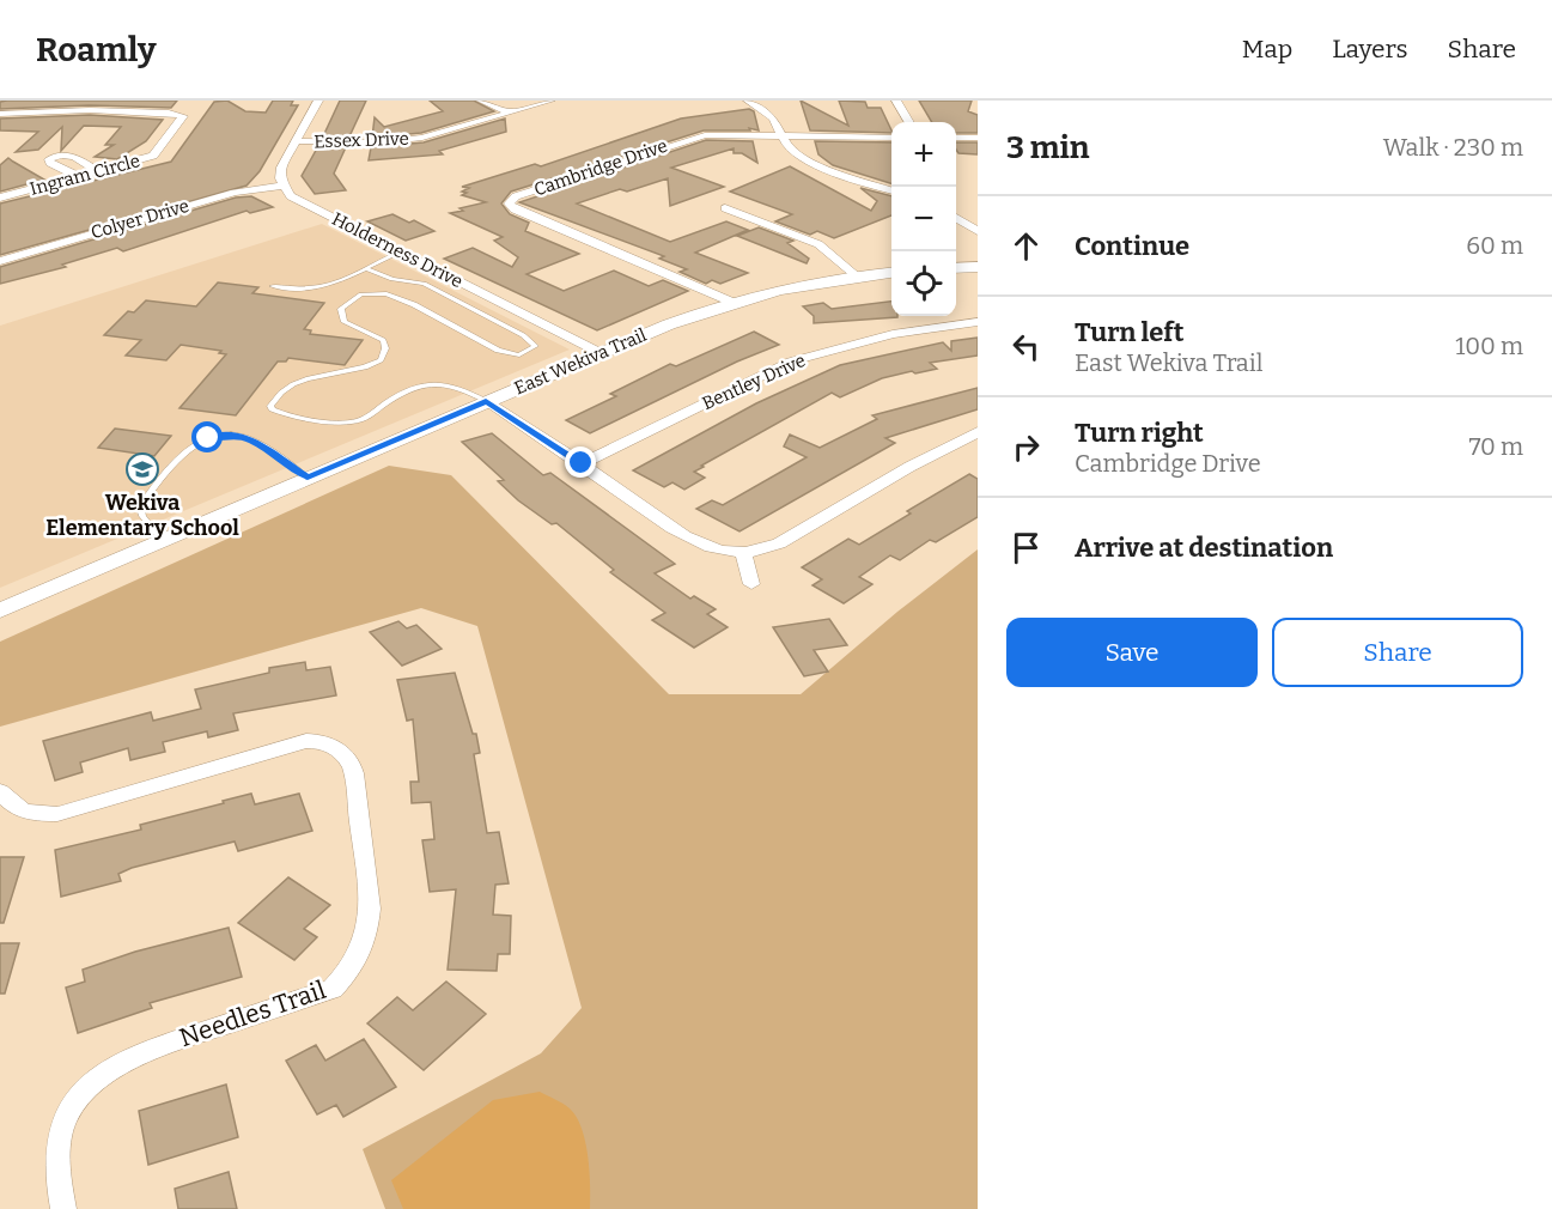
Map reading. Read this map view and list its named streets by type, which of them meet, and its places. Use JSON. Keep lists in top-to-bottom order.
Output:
{
  "streets": {
    "street": [
      "Essex Drive",
      "Cambridge Drive",
      "Ingram Circle",
      "Colyer Drive",
      "Holderness Drive",
      "East Wekiva Trail",
      "Bentley Drive",
      "Needles Trail"
    ]
  },
  "crossings": [
    ["Cambridge Drive", "East Wekiva Trail"],
    ["Colyer Drive", "Holderness Drive"],
    ["Holderness Drive", "East Wekiva Trail"]
  ],
  "places": {
    "school or university": ["Wekiva Elementary School"]
  },
  "page": {
    "header": "Roamly",
    "nav": ["Map", "Layers", "Share"],
    "heading": ["3 min", "Walk · 230 m"],
    "map_buttons": ["+", "−"],
    "list": [
      ["Continue", "60 m"],
      ["Turn left", "East Wekiva Trail", "100 m"],
      ["Turn right", "Cambridge Drive", "70 m"],
      "Arrive at destination"
    ],
    "buttons": ["Save", "Share"]
  }
}
